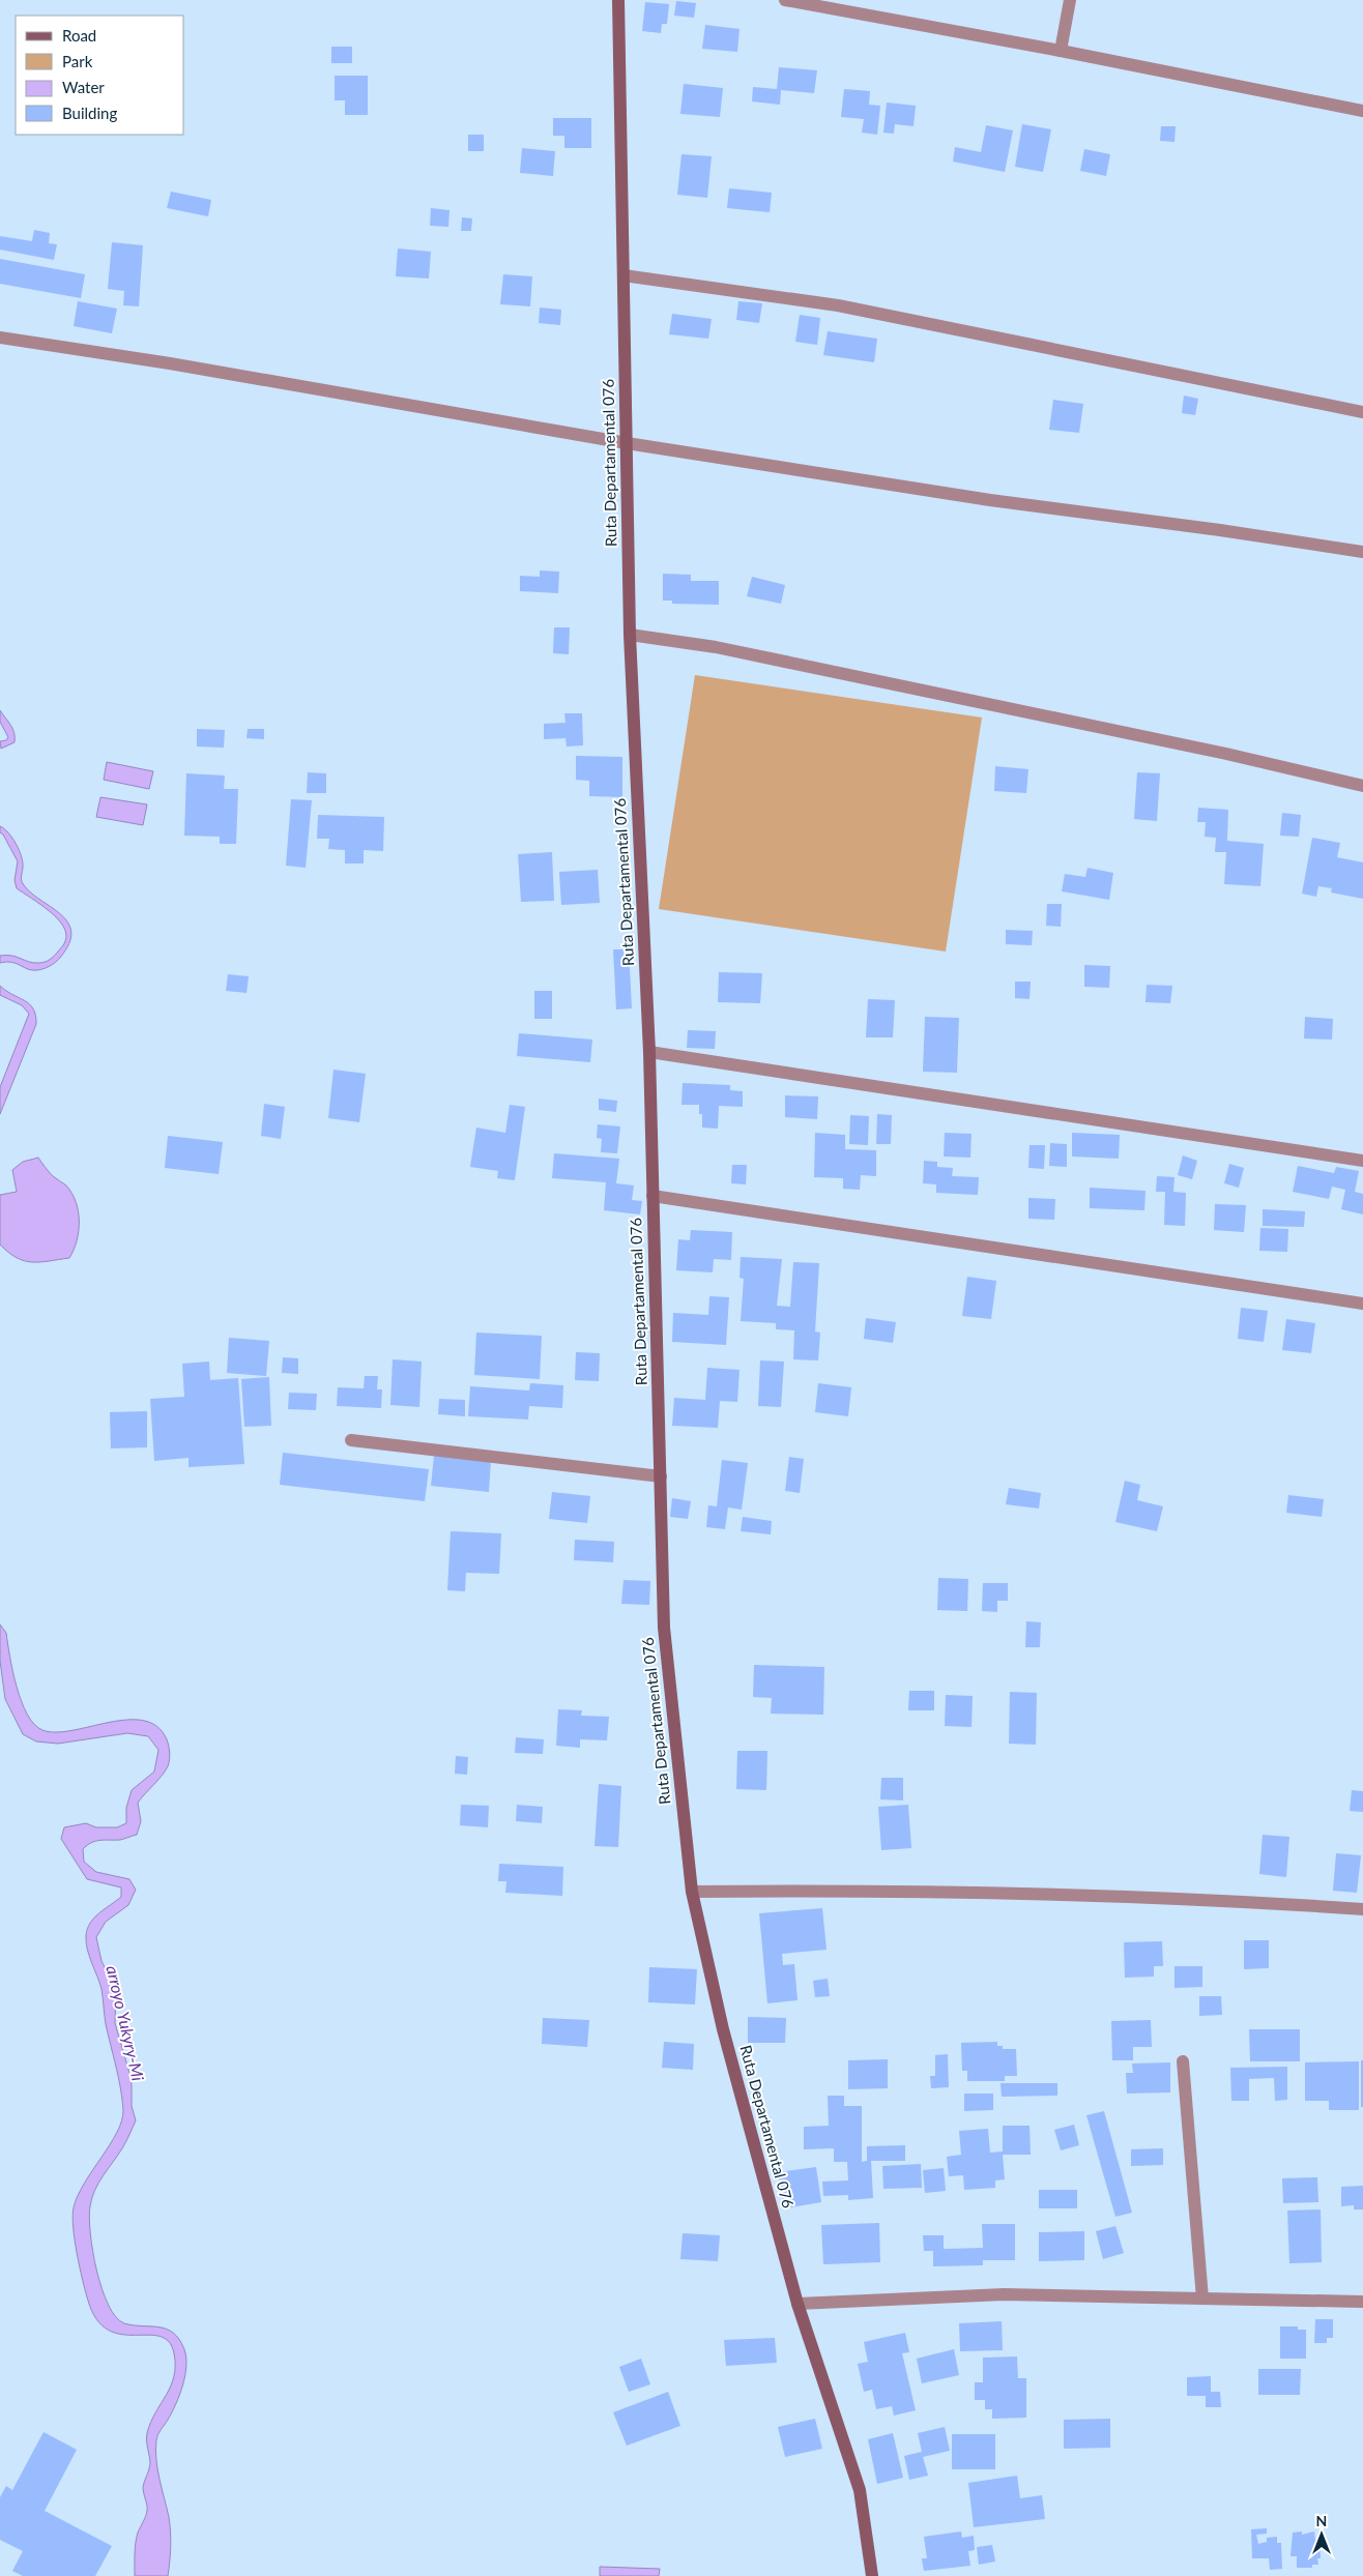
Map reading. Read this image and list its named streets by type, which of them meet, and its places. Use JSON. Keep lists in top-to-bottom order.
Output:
{
  "streets": {
    "main road": ["Ruta Departamental 076"]
  },
  "water": ["arroyo Yukyry-Mi"],
  "legend": [
    "Road",
    "Park",
    "Water",
    "Building"
  ],
  "north": "top"
}
